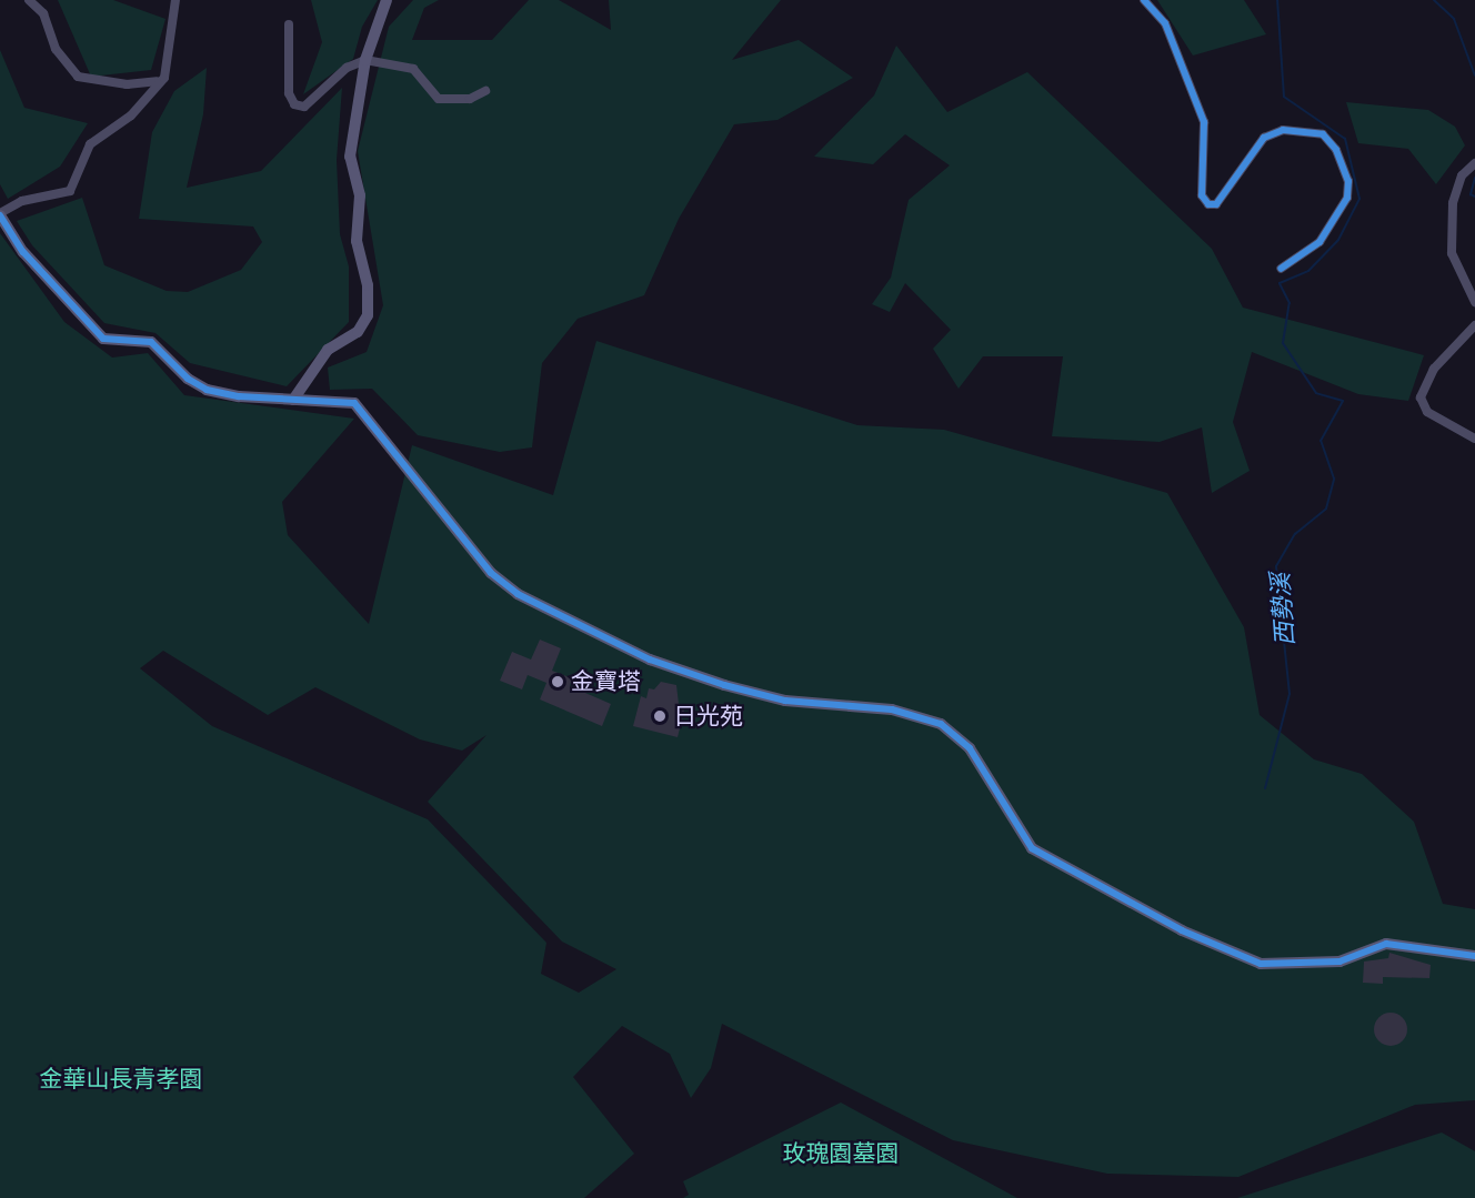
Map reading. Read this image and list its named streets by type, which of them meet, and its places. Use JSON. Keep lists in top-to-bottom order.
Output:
{
  "water": ["西勢溪"],
  "parks": ["金華山長青孝園", "玫瑰園墓園"],
  "places": ["金寶塔", "日光苑"]
}
